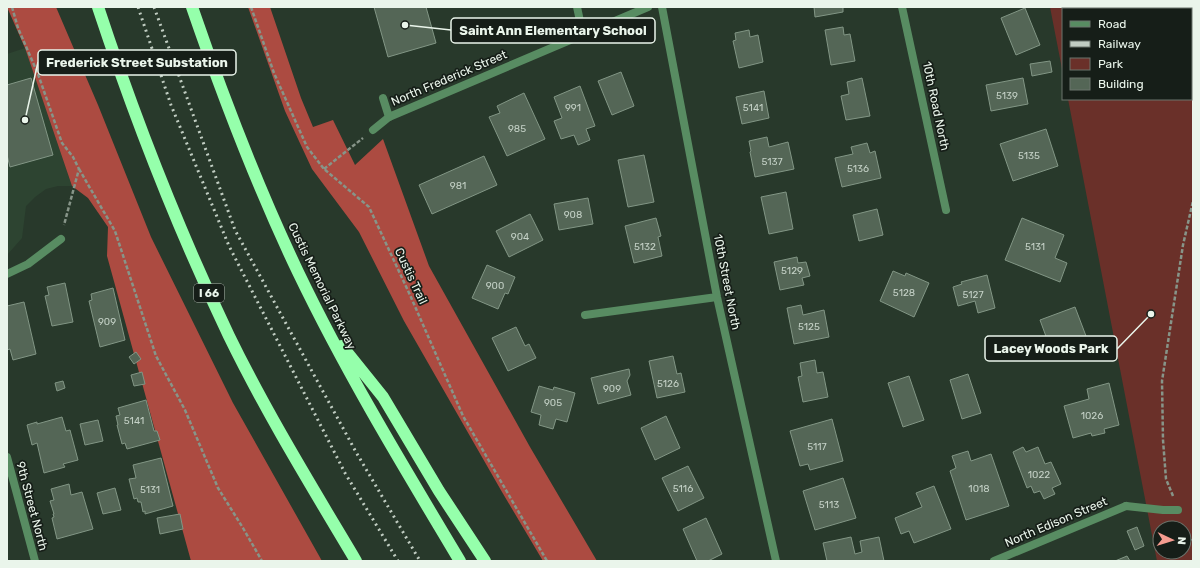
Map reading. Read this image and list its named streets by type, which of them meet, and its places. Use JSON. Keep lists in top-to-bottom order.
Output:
{
  "streets": {
    "highway": ["Custis Memorial Parkway", "I 66"],
    "street": [
      "North Frederick Street",
      "10th Road North",
      "10th Street North",
      "9th Street North",
      "North Edison Street"
    ],
    "path": ["Custis Trail"]
  },
  "places": ["Saint Ann Elementary School", "Frederick Street Substation", "Lacey Woods Park"],
  "house_numbers": [
    "5139",
    "991",
    "5141",
    "985",
    "5135",
    "5137",
    "5136",
    "981",
    "908",
    "904",
    "5132",
    "5131",
    "5129",
    "900",
    "5128",
    "5127",
    "909",
    "5125",
    "5126",
    "909",
    "905",
    "1026",
    "5141",
    "5117",
    "1022",
    "5116",
    "1018",
    "5131",
    "5113"
  ],
  "legend": [
    "Road",
    "Railway",
    "Park",
    "Building"
  ],
  "north": "right"
}
